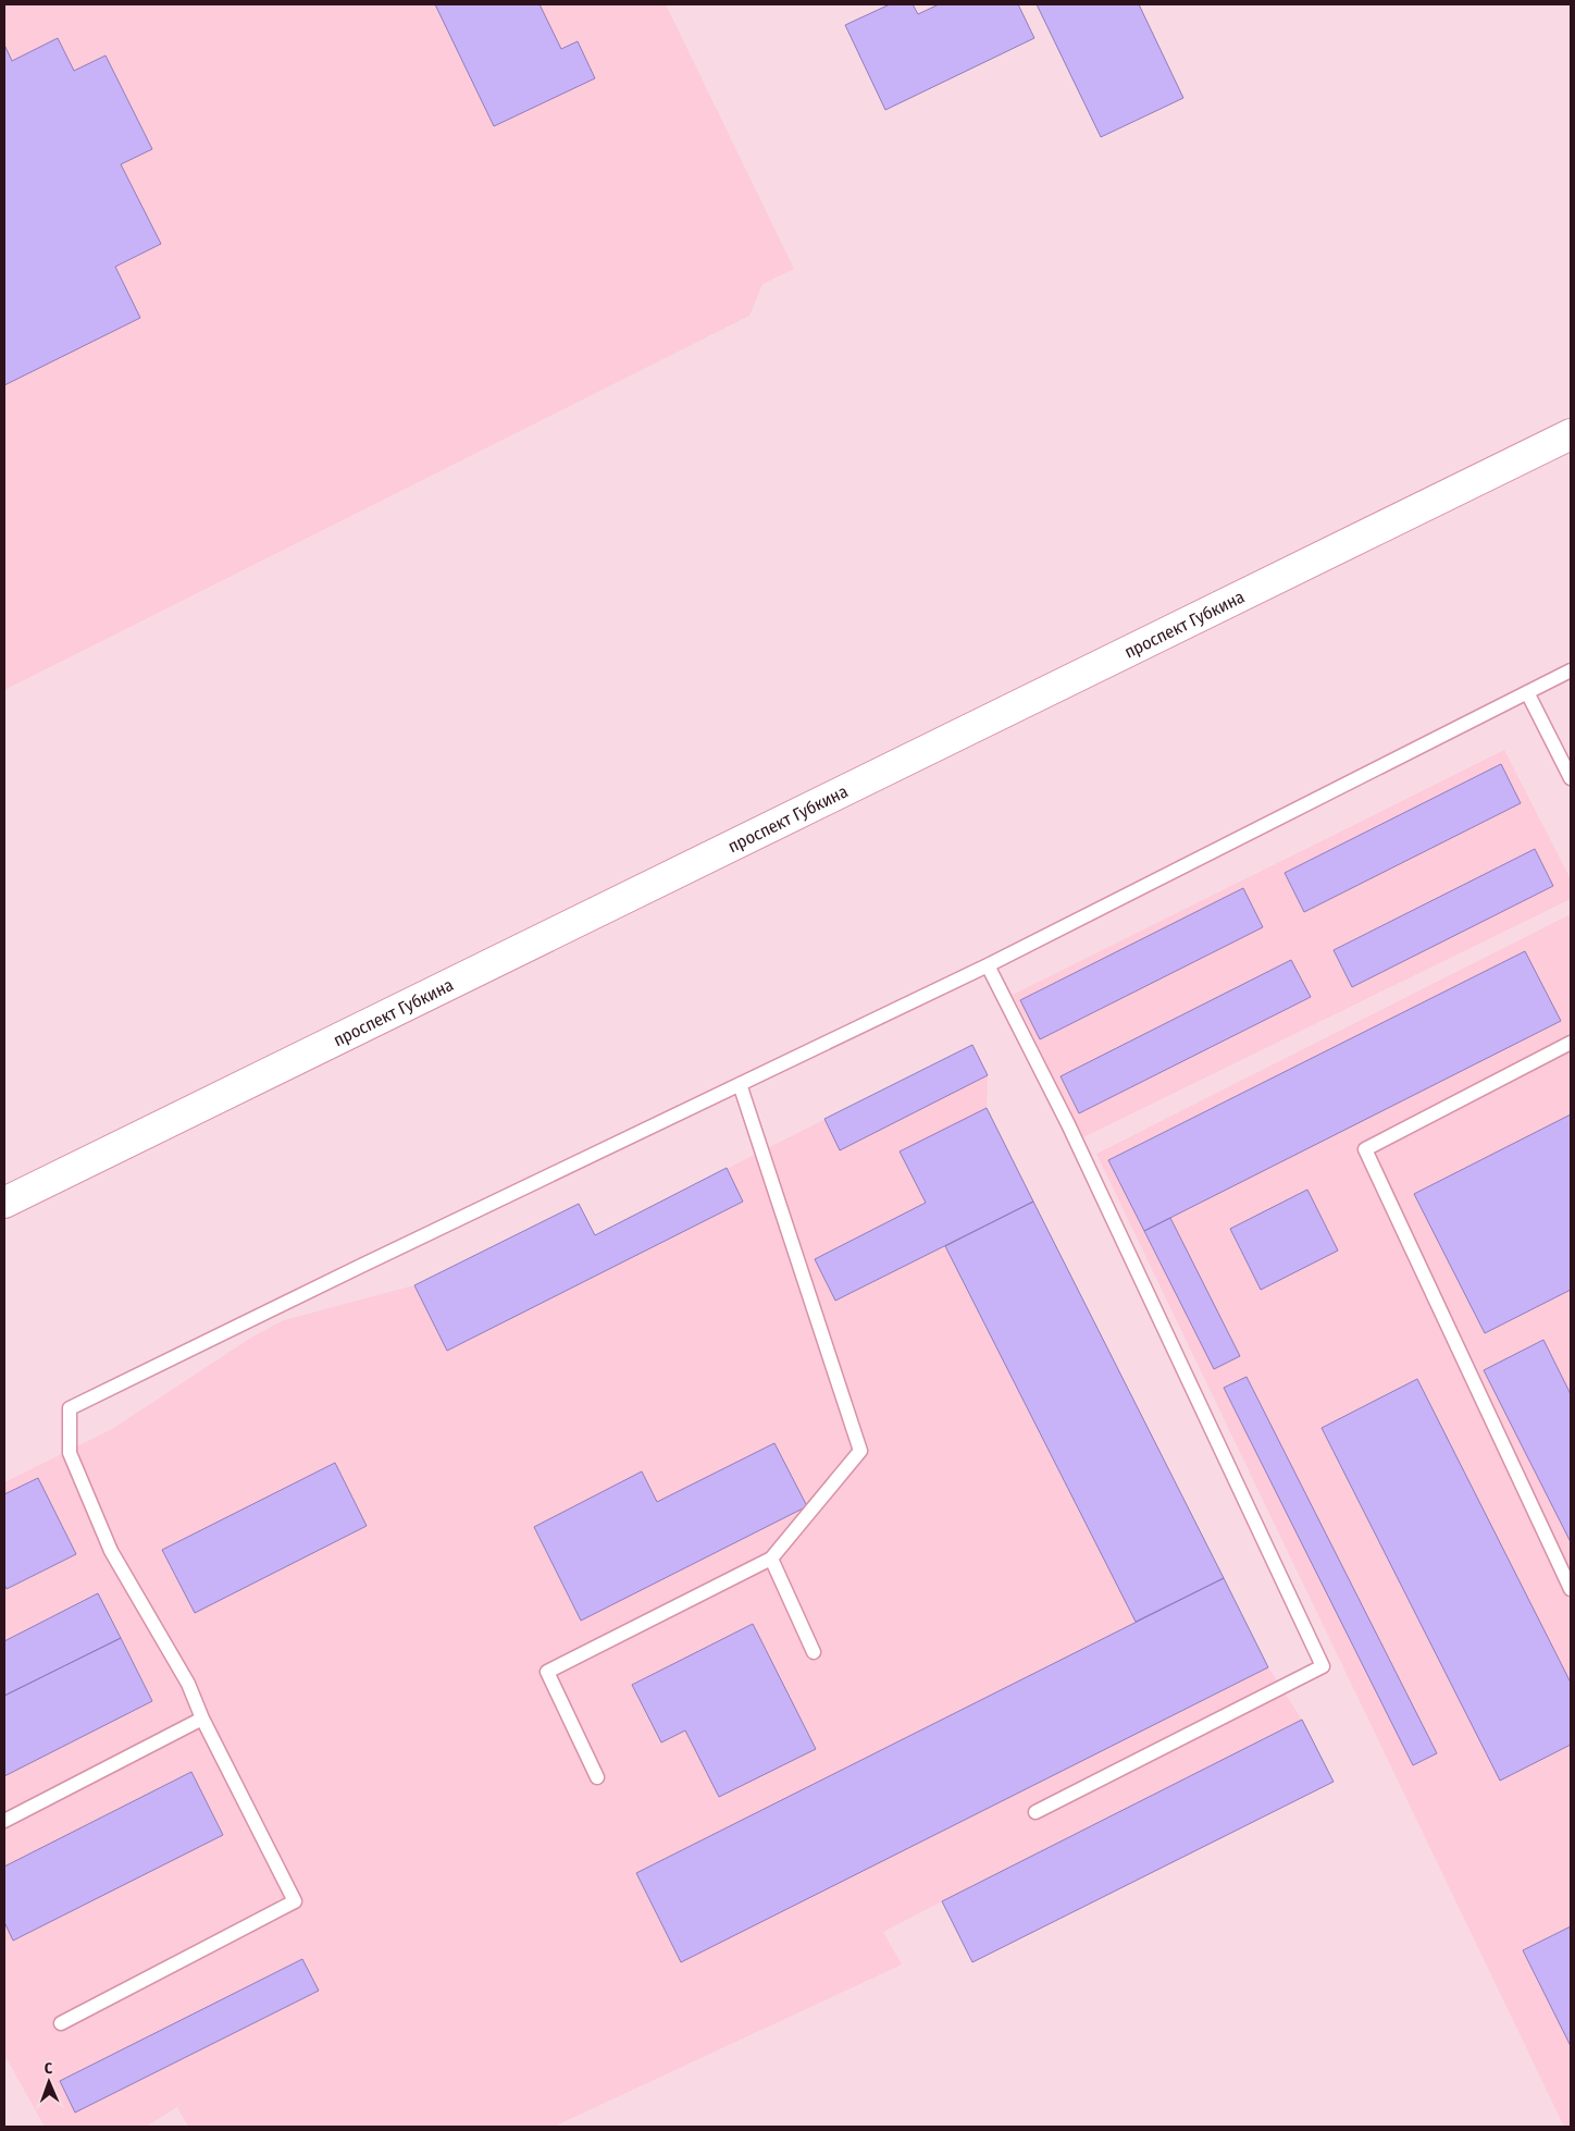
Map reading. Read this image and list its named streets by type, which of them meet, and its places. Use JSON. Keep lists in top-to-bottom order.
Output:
{
  "streets": {
    "street": ["проспект Губкина"]
  },
  "north": "top"
}
